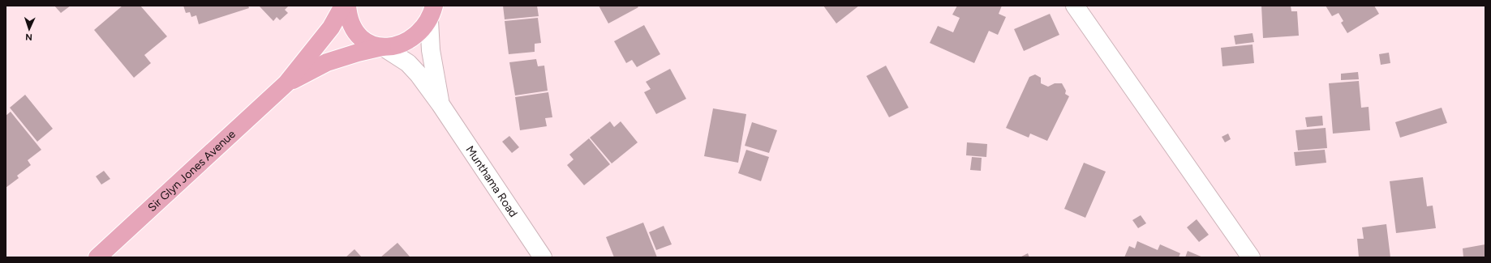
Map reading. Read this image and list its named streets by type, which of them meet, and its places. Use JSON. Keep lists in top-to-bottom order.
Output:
{
  "streets": {
    "main road": ["Sir Glyn Jones Avenue"],
    "street": ["Munthama Road"]
  },
  "north": "bottom"
}
